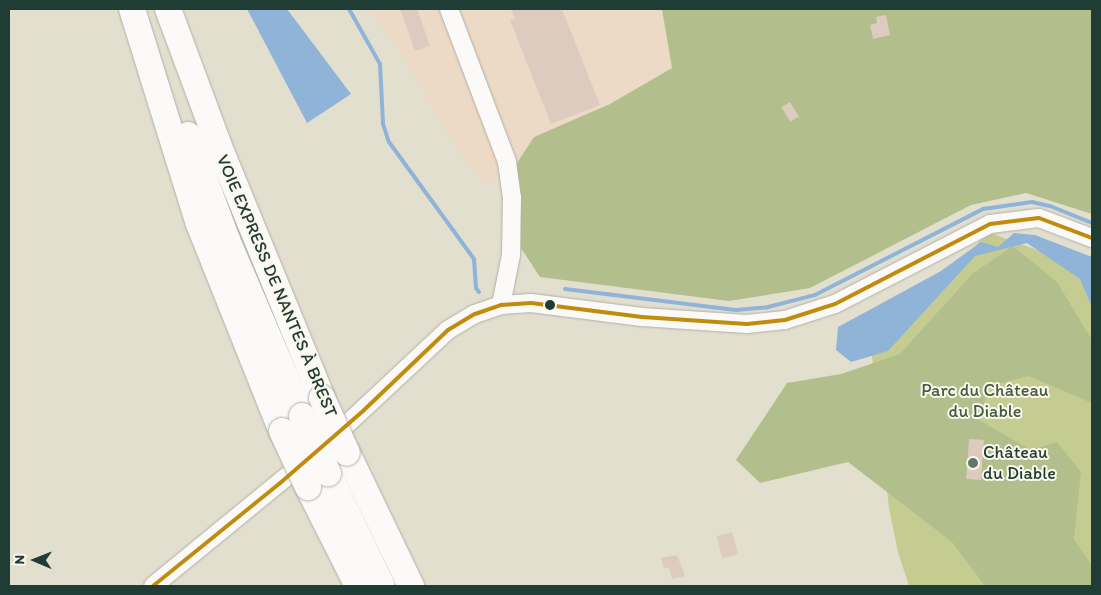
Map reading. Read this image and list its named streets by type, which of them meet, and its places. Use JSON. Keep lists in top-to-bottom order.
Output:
{
  "streets": {
    "highway": ["VOIE EXPRESS DE NANTES À BREST"]
  },
  "parks": ["Parc du Château du Diable"],
  "places": ["Château du Diable"],
  "north": "left"
}
